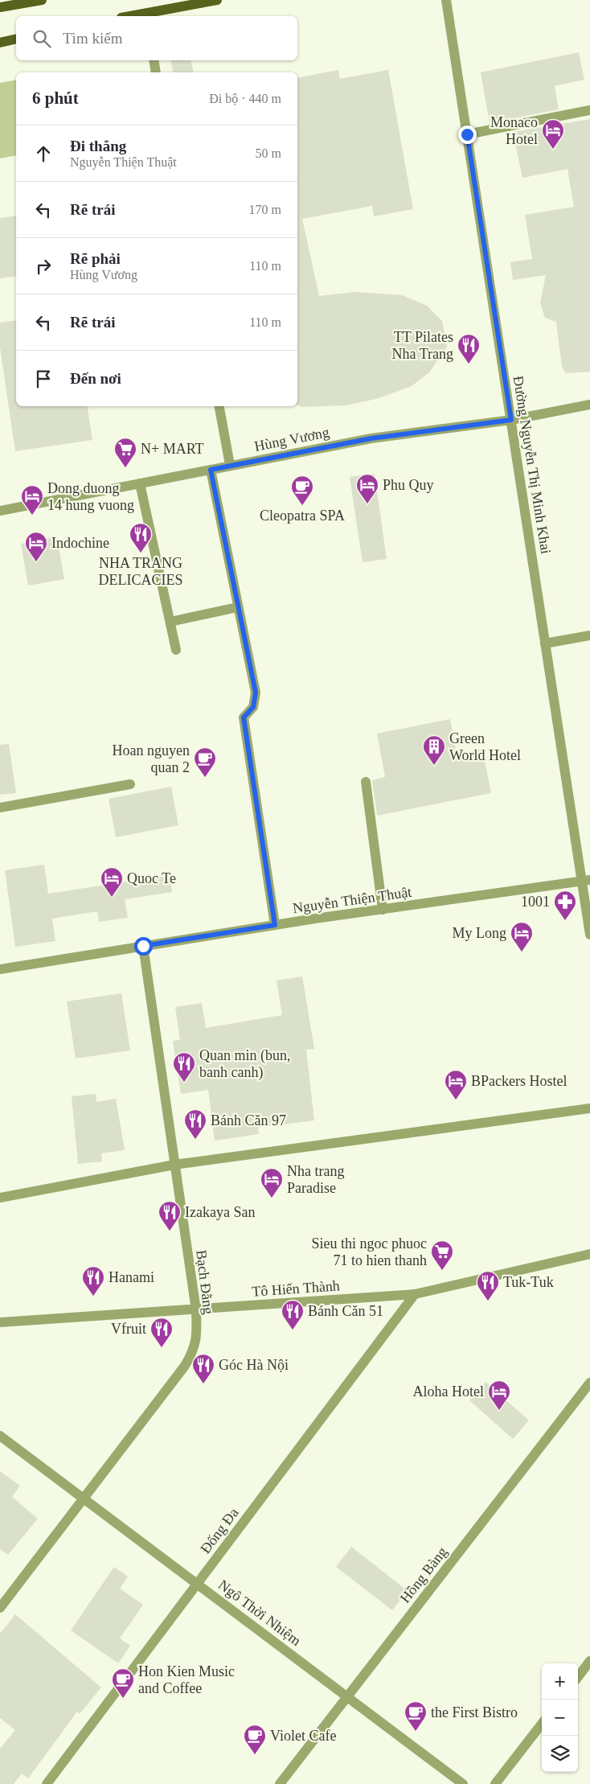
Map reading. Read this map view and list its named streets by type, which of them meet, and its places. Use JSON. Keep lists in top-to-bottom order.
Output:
{
  "streets": {
    "street": [
      "Hùng Vương",
      "Đường Nguyễn Thị Minh Khai",
      "Nguyễn Thiện Thuật",
      "Bạch Đằng",
      "Tô Hiến Thành",
      "Đống Đa",
      "Hồng Bàng",
      "Ngô Thời Nhiệm"
    ]
  },
  "crossings": [
    ["Hùng Vương", "Đường Nguyễn Thị Minh Khai"],
    ["Đường Nguyễn Thị Minh Khai", "Nguyễn Thiện Thuật"],
    ["Nguyễn Thiện Thuật", "Bạch Đằng"],
    ["Bạch Đằng", "Tô Hiến Thành"],
    ["Bạch Đằng", "Ngô Thời Nhiệm"],
    ["Tô Hiến Thành", "Đống Đa"],
    ["Đống Đa", "Ngô Thời Nhiệm"],
    ["Hồng Bàng", "Ngô Thời Nhiệm"]
  ],
  "places": {
    "hotel": [
      "Monaco Hotel",
      "Phu Quy",
      "Dong duong 14 hung vuong",
      "Indochine",
      "Quoc Te",
      "My Long",
      "BPackers Hostel",
      "Nha trang Paradise",
      "Aloha Hotel"
    ],
    "restaurant": [
      "TT Pilates Nha Trang",
      "NHA TRANG DELICACIES",
      "Quan min (bun, banh canh)",
      "Bánh Căn 97",
      "Izakaya San",
      "Hanami",
      "Tuk-Tuk",
      "Bánh Căn 51",
      "Vfruit",
      "Góc Hà Nội"
    ],
    "supermarket": ["N+ MART", "Sieu thi ngoc phuoc 71 to hien thanh"],
    "cafe": [
      "Cleopatra SPA",
      "Hoan nguyen quan 2",
      "Hon Kien Music and Coffee",
      "the First Bistro",
      "Violet Cafe"
    ],
    "building": ["Green World Hotel"],
    "pharmacy": ["1001"]
  },
  "page": {
    "search": "Tìm kiếm",
    "heading": ["6 phút", "Đi bộ · 440 m"],
    "list": [
      ["Đi thẳng", "Nguyễn Thiện Thuật", "50 m"],
      ["Rẽ trái", "170 m"],
      ["Rẽ phải", "Hùng Vương", "110 m"],
      ["Rẽ trái", "110 m"],
      "Đến nơi"
    ],
    "map_buttons": ["+", "−"]
  }
}
